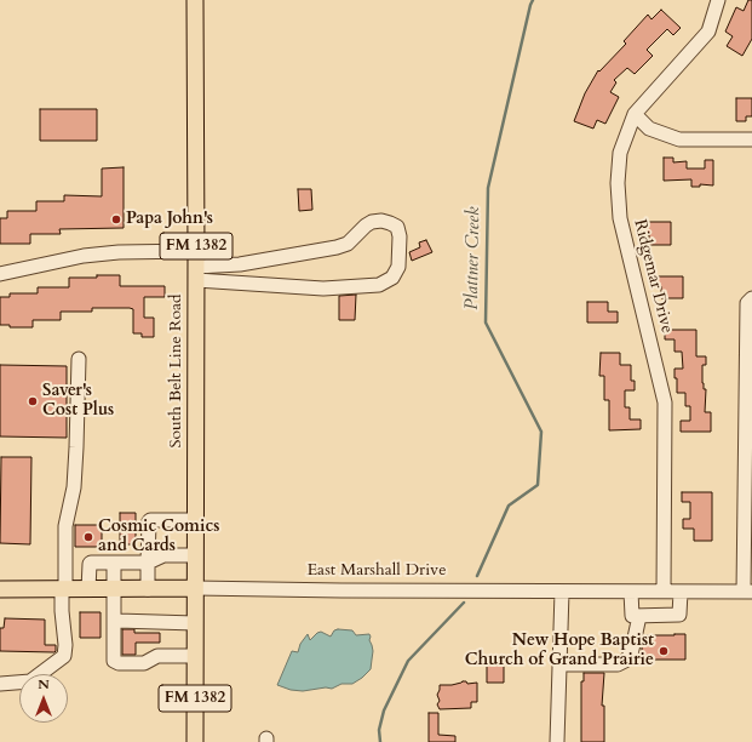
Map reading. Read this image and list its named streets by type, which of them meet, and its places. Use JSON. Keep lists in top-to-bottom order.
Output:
{
  "streets": {
    "main road": ["FM 1382", "South Belt Line Road", "East Marshall Drive"],
    "street": ["Ridgemar Drive"]
  },
  "crossings": [
    ["Ridgemar Drive", "East Marshall Drive"],
    ["South Belt Line Road", "East Marshall Drive"]
  ],
  "water": ["Plattner Creek"],
  "places": [
    "Papa John's",
    "Saver's Cost Plus",
    "Cosmic Comics and Cards",
    "New Hope Baptist Church of Grand Prairie"
  ],
  "north": "top"
}
